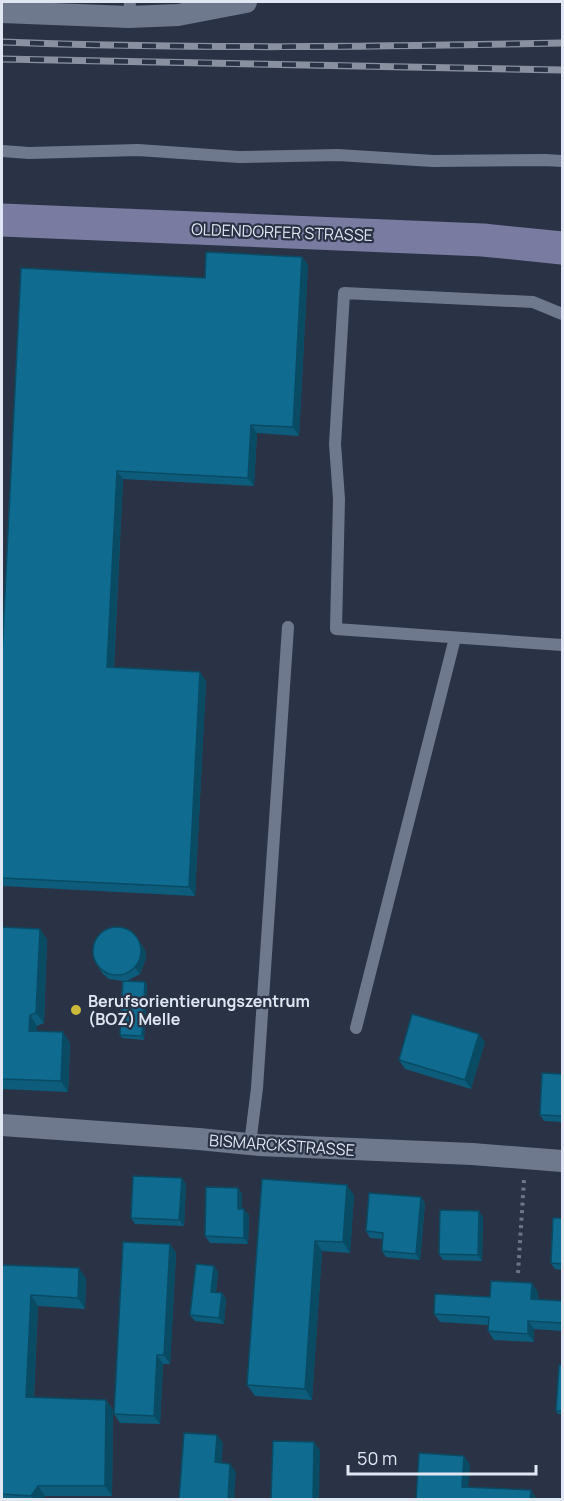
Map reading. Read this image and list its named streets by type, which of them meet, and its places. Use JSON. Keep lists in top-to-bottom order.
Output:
{
  "streets": {
    "main road": ["OLDENDORFER STRASSE"],
    "street": ["BISMARCKSTRASSE"]
  },
  "places": ["Berufsorientierungszentrum (BOZ) Melle"],
  "scale_bar": "50 m"
}
